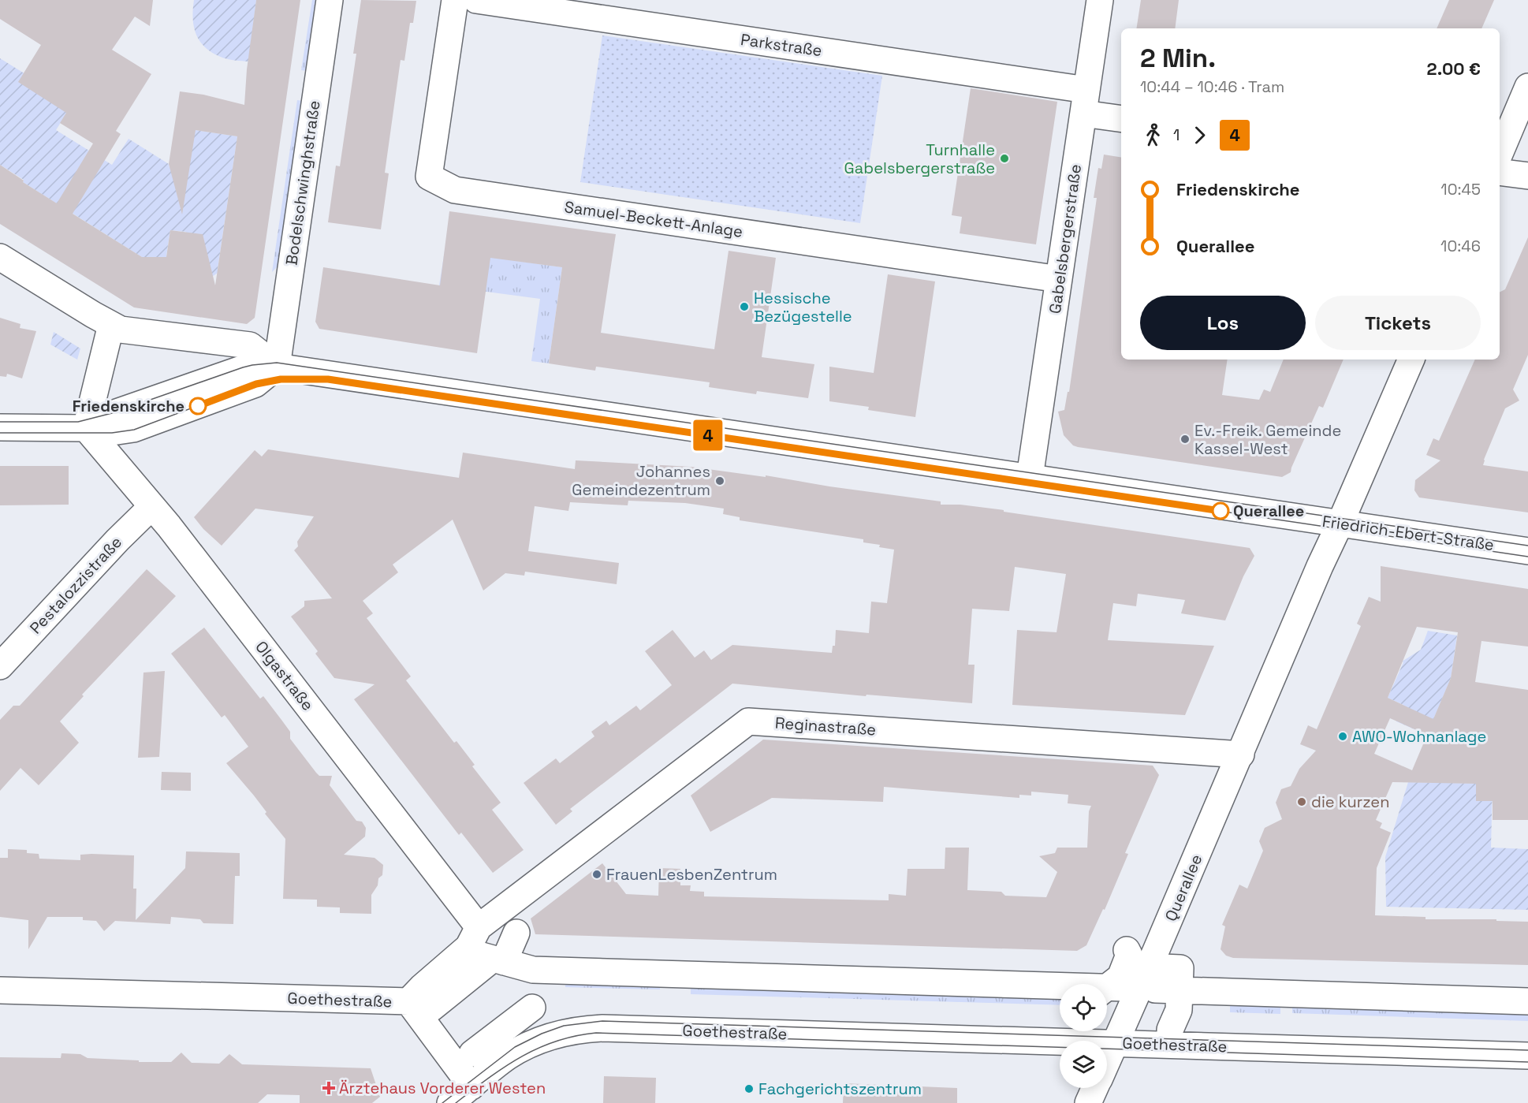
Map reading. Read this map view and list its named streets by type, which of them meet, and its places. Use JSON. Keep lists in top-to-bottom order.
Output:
{
  "streets": {
    "street": [
      "Parkstraße",
      "Bodelschwinghstraße",
      "Samuel-Beckett-Anlage",
      "Gabelsbergerstraße",
      "Friedrich-Ebert-Straße",
      "Pestalozzistraße",
      "Olgastraße",
      "Reginastraße",
      "Querallee",
      "Goethestraße"
    ]
  },
  "crossings": [
    ["Parkstraße", "Gabelsbergerstraße"],
    ["Bodelschwinghstraße", "Friedrich-Ebert-Straße"],
    ["Samuel-Beckett-Anlage", "Gabelsbergerstraße"],
    ["Gabelsbergerstraße", "Friedrich-Ebert-Straße"],
    ["Friedrich-Ebert-Straße", "Querallee"],
    ["Pestalozzistraße", "Olgastraße"],
    ["Olgastraße", "Reginastraße"],
    ["Reginastraße", "Querallee"],
    ["Querallee", "Goethestraße"]
  ],
  "places": {
    "other": [
      "Turnhalle Gabelsbergerstraße",
      "Hessische Bezügestelle",
      "Friedenskirche",
      "Ev.-Freik. Gemeinde Kassel-West",
      "Johannes Gemeindezentrum",
      "Querallee",
      "AWO-Wohnanlage",
      "die kurzen",
      "FrauenLesbenZentrum",
      "Fachgerichtszentrum"
    ],
    "health": ["Ärztehaus Vorderer Westen"]
  },
  "lines": ["tram line 4"],
  "page": {
    "on_map": "4",
    "heading": ["2 Min.", "10:44 – 10:46 · Tram", "2.00 €"],
    "legs": ["1", "4"],
    "list": [
      {
        "name": "Friedenskirche",
        "value": "10:45"
      },
      {
        "name": "Querallee",
        "value": "10:46"
      }
    ],
    "buttons": ["Los", "Tickets"]
  }
}
